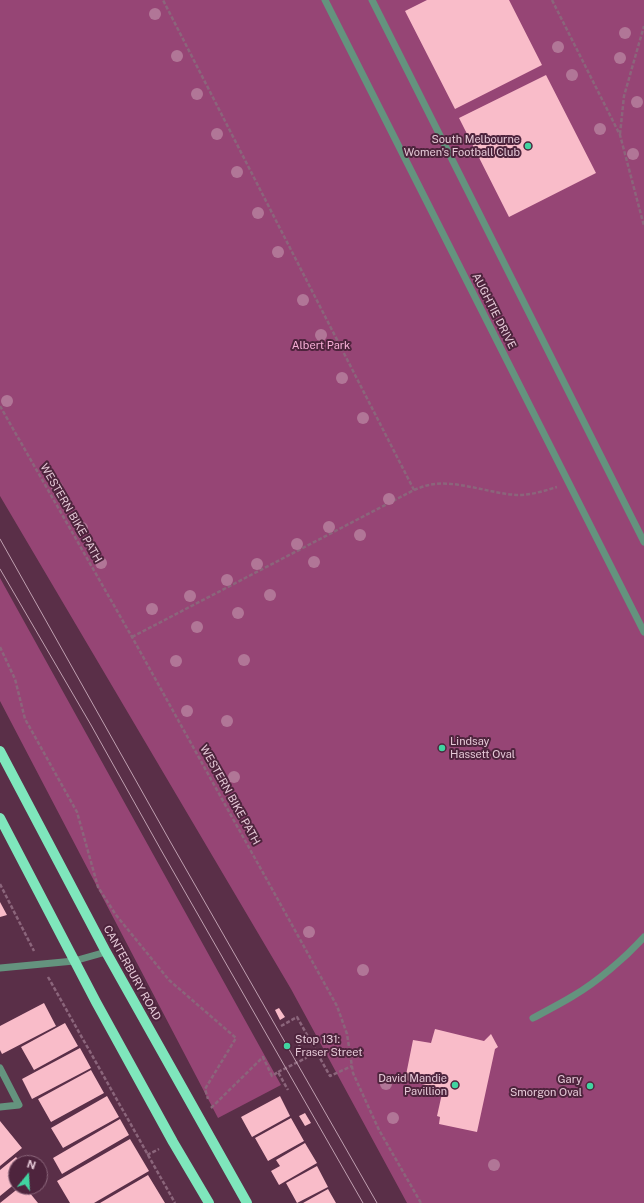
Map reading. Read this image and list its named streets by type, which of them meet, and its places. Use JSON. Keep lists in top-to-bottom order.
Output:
{
  "streets": {
    "main road": ["CANTERBURY ROAD"],
    "street": ["AUGHTIE DRIVE"],
    "path": ["WESTERN BIKE PATH"]
  },
  "parks": ["Albert Park"],
  "places": [
    "South Melbourne Women's Football Club",
    "Lindsay Hassett Oval",
    "Stop 131: Fraser Street",
    "David Mandie Pavillion",
    "Gary Smorgon Oval"
  ],
  "north": "top"
}
